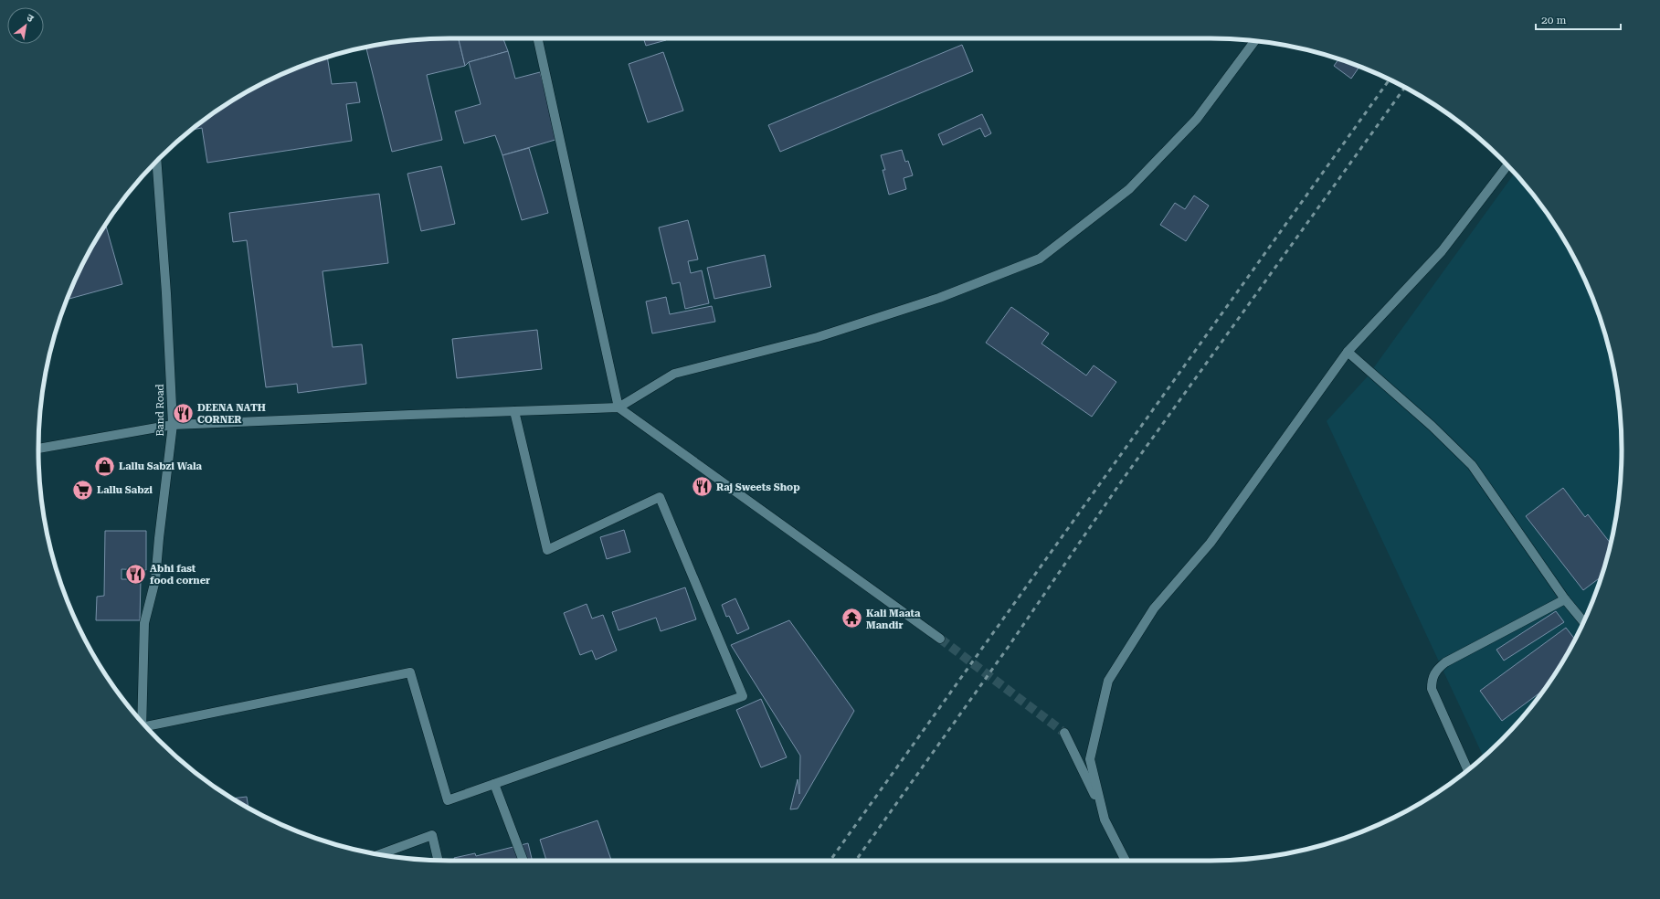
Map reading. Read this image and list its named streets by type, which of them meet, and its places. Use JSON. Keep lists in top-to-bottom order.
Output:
{
  "streets": {
    "street": ["Band Road"]
  },
  "places": {
    "restaurant": ["DEENA NATH CORNER", "Raj Sweets Shop", "Abhi fast food corner"],
    "shop": ["Lallu Sabzi Wala"],
    "supermarket": ["Lallu Sabzi"],
    "temple": ["Kali Maata Mandir"]
  },
  "scale_bar": "20 m",
  "north": "top right"
}
